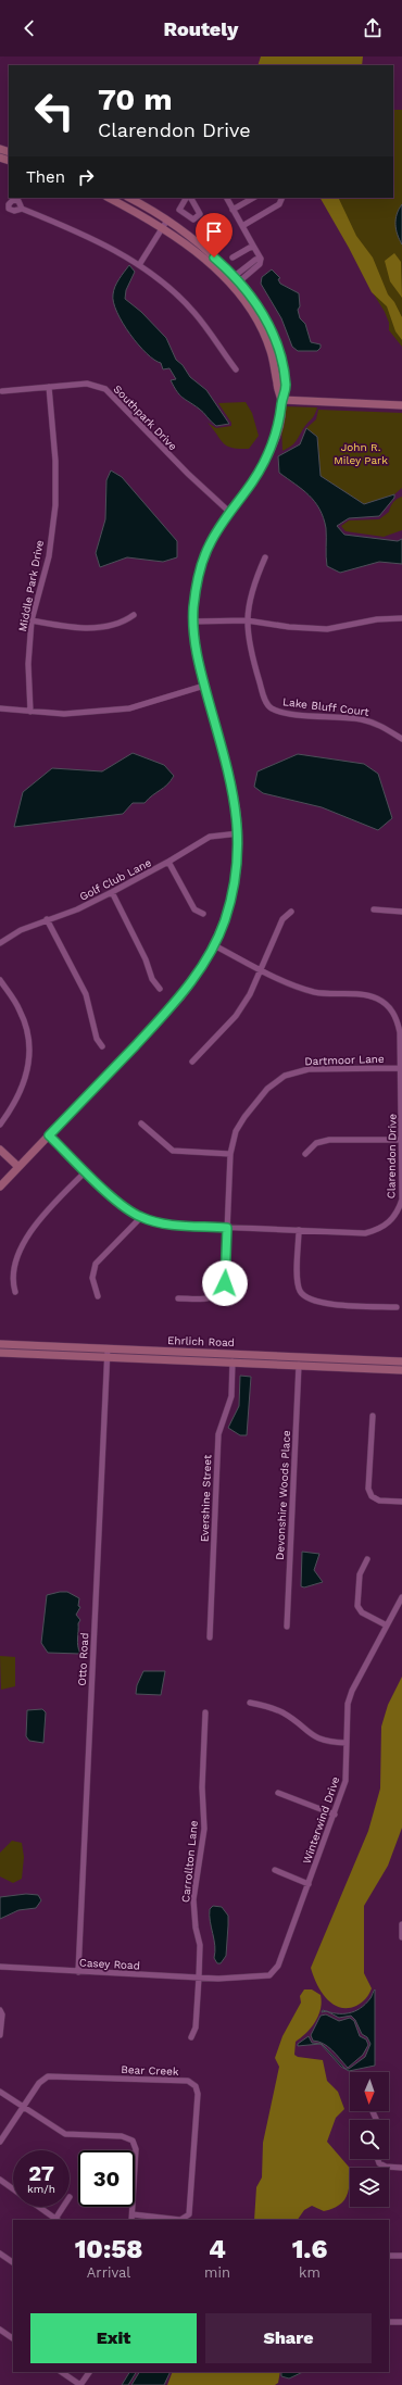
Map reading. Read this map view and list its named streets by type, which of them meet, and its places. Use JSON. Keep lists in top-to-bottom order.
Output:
{
  "streets": {
    "street": [
      "Southpark Drive",
      "Middle Park Drive",
      "Lake Bluff Court",
      "Golf Club Lane",
      "Dartmoor Lane",
      "Clarendon Drive",
      "Ehrlich Road",
      "Devonshire Woods Place",
      "Evershine Street",
      "Otto Road",
      "Winterwind Drive",
      "Carrollton Lane",
      "Casey Road",
      "Bear Creek"
    ]
  },
  "crossings": [
    ["Southpark Drive", "Middle Park Drive"],
    ["Dartmoor Lane", "Clarendon Drive"],
    ["Ehrlich Road", "Devonshire Woods Place"],
    ["Ehrlich Road", "Evershine Street"],
    ["Ehrlich Road", "Otto Road"],
    ["Otto Road", "Casey Road"],
    ["Winterwind Drive", "Casey Road"],
    ["Carrollton Lane", "Casey Road"]
  ],
  "parks": ["John R. Miley Park"],
  "north": "bottom",
  "page": {
    "header": "Routely",
    "turn": ["70 m", "Clarendon Drive"],
    "then": "Then",
    "speed": "27 km/h",
    "limit": "30",
    "eta": [
      "10:58",
      "Arrival",
      "4",
      "min",
      "1.6",
      "km"
    ],
    "buttons": ["Exit", "Share"]
  }
}
